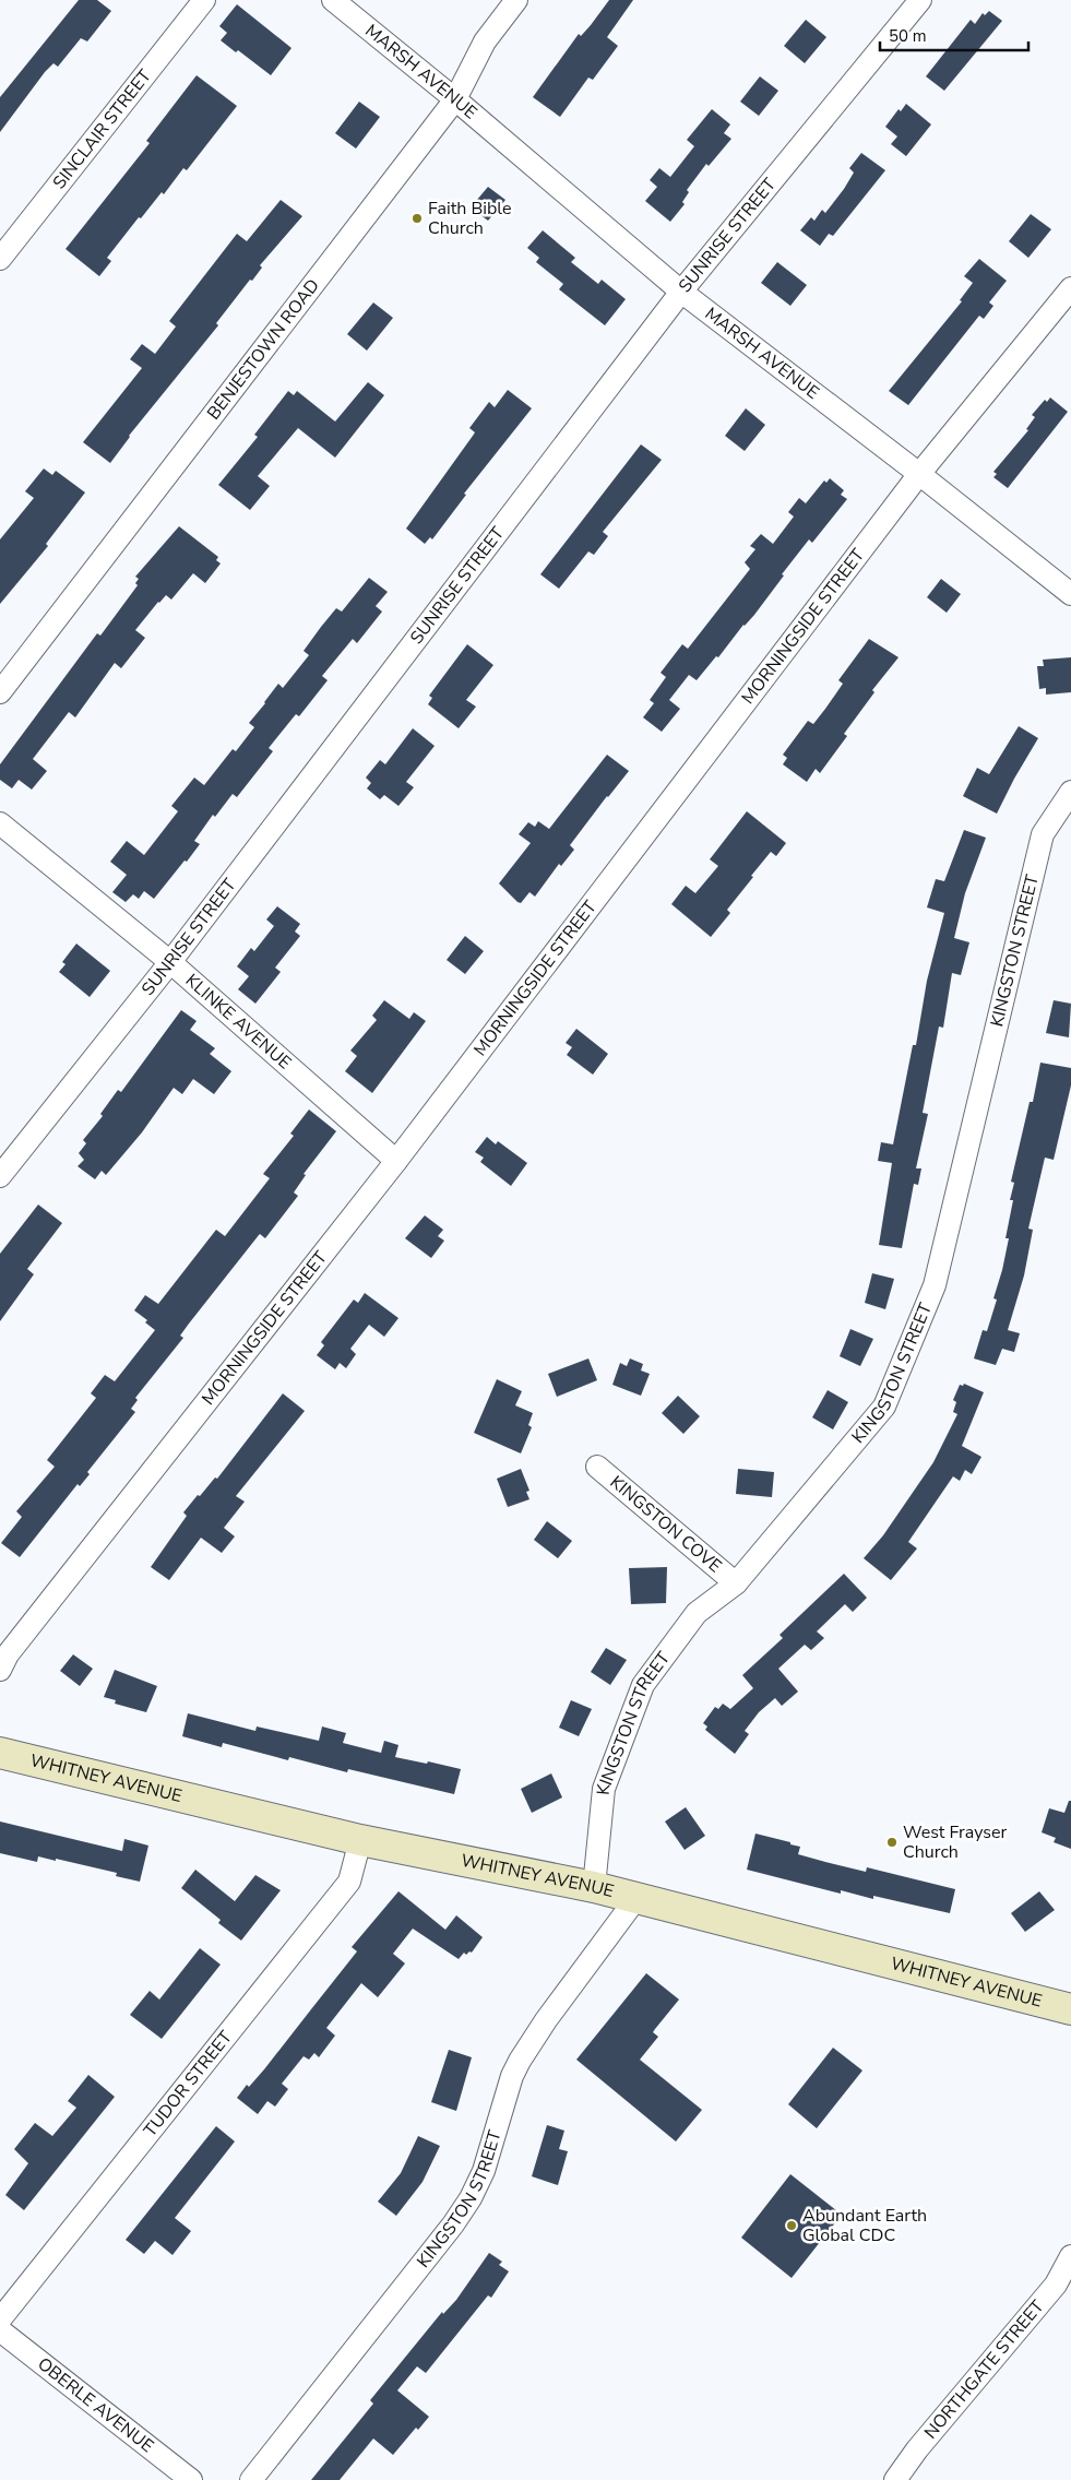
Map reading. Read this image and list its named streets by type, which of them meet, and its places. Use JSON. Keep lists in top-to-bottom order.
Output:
{
  "streets": {
    "main road": ["WHITNEY AVENUE"],
    "street": [
      "MARSH AVENUE",
      "SINCLAIR STREET",
      "SUNRISE STREET",
      "BENJESTOWN ROAD",
      "MORNINGSIDE STREET",
      "KINGSTON STREET",
      "KLINKE AVENUE",
      "KINGSTON COVE",
      "TUDOR STREET",
      "NORTHGATE STREET",
      "OBERLE AVENUE"
    ]
  },
  "crossings": [
    ["MARSH AVENUE", "SUNRISE STREET"],
    ["MARSH AVENUE", "BENJESTOWN ROAD"],
    ["MARSH AVENUE", "MORNINGSIDE STREET"],
    ["SUNRISE STREET", "KLINKE AVENUE"],
    ["MORNINGSIDE STREET", "KLINKE AVENUE"],
    ["KINGSTON STREET", "KINGSTON COVE"],
    ["KINGSTON STREET", "WHITNEY AVENUE"],
    ["WHITNEY AVENUE", "TUDOR STREET"]
  ],
  "places": ["Faith Bible Church", "West Frayser Church", "Abundant Earth Global CDC"],
  "scale_bar": "50 m"
}
